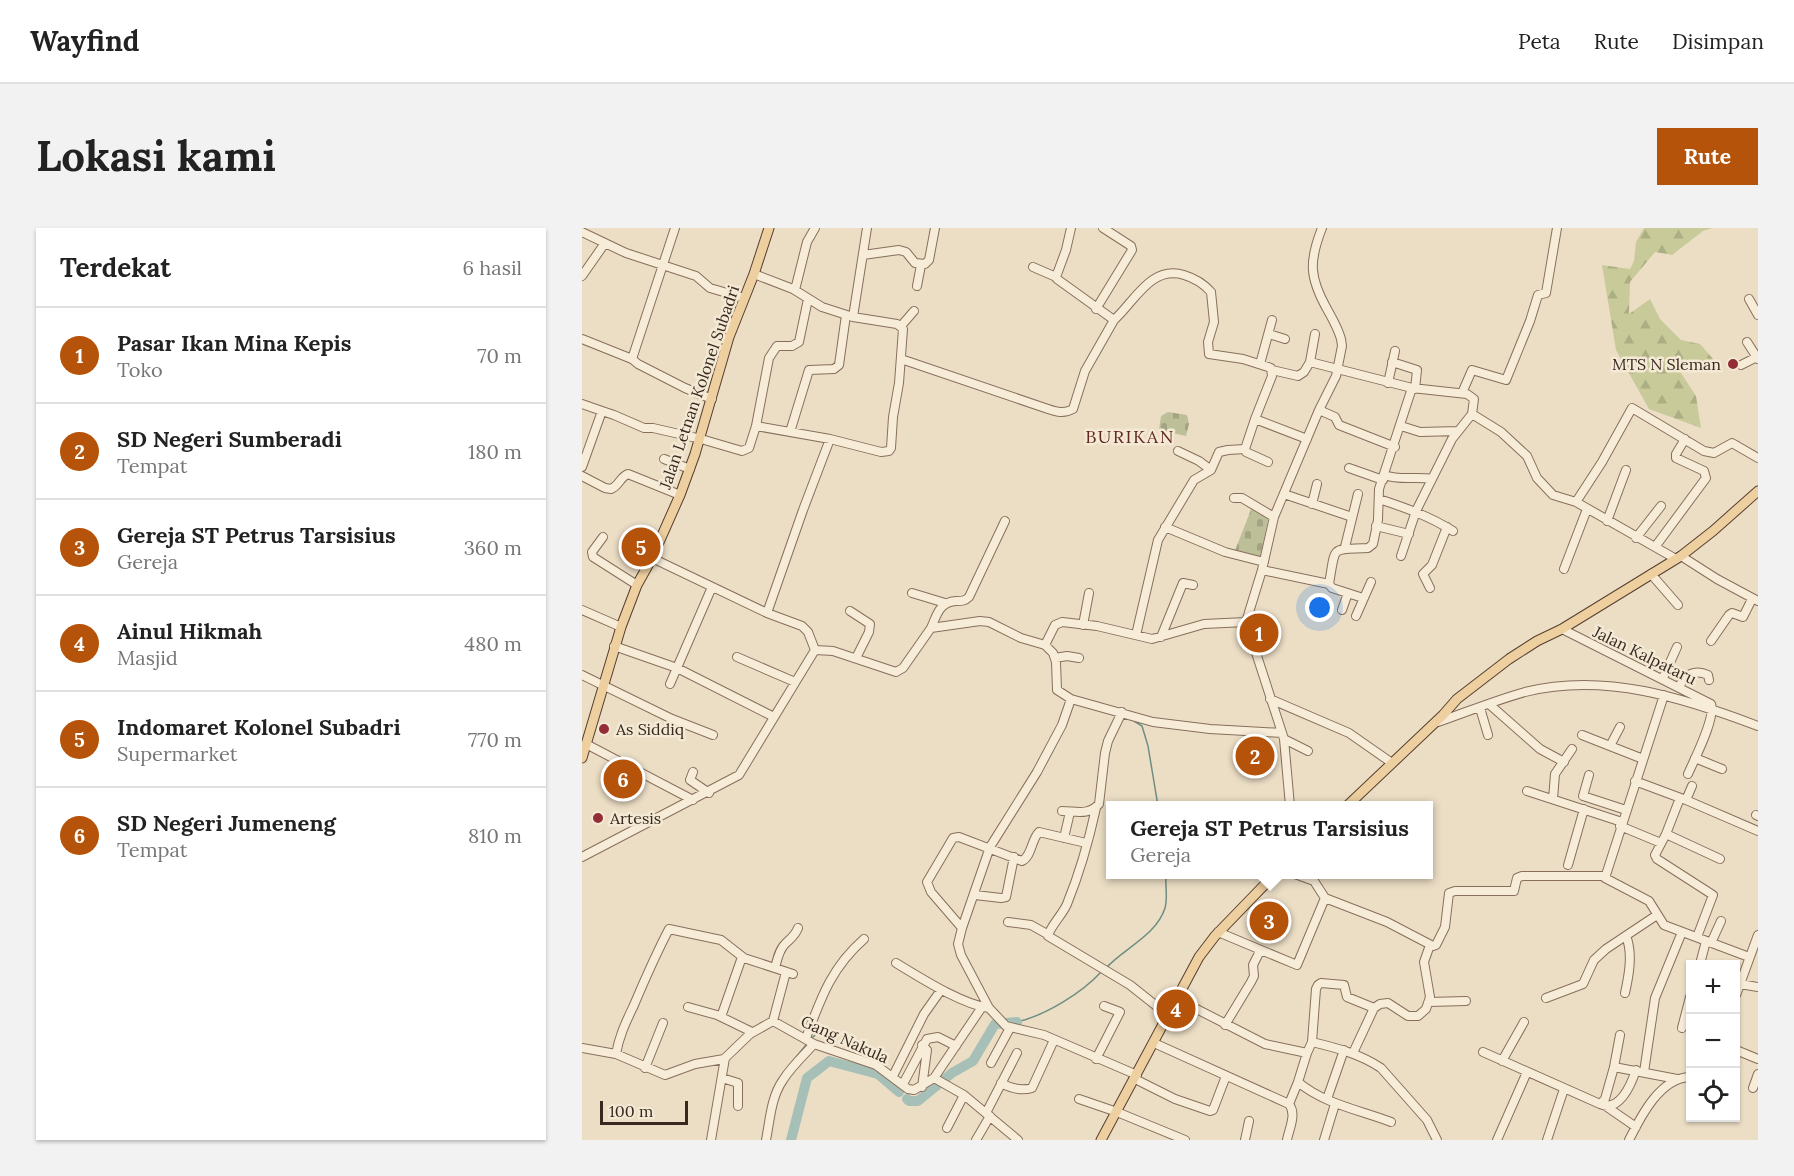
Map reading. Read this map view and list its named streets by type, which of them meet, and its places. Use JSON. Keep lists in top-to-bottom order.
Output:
{
  "streets": {
    "main road": ["Jalan Letnan Kolonel Subadri"],
    "street": ["Jalan Kalpataru", "Gang Nakula"]
  },
  "districts": ["BURIKAN"],
  "places": ["MTS N Sleman", "As Siddiq", "Artesis"],
  "scale_bar": "100 m",
  "page": {
    "header": "Wayfind",
    "nav": ["Peta", "Rute", "Disimpan"],
    "buttons": "Rute",
    "title": "Lokasi kami",
    "heading": ["Terdekat", "6 hasil"],
    "list": [
      {
        "mark": "1",
        "name": "Pasar Ikan Mina Kepis",
        "note": "Toko",
        "value": "70 m"
      },
      {
        "mark": "2",
        "name": "SD Negeri Sumberadi",
        "note": "Tempat",
        "value": "180 m"
      },
      {
        "mark": "3",
        "name": "Gereja ST Petrus Tarsisius",
        "note": "Gereja",
        "value": "360 m"
      },
      {
        "mark": "4",
        "name": "Ainul Hikmah",
        "note": "Masjid",
        "value": "480 m"
      },
      {
        "mark": "5",
        "name": "Indomaret Kolonel Subadri",
        "note": "Supermarket",
        "value": "770 m"
      },
      {
        "mark": "6",
        "name": "SD Negeri Jumeneng",
        "note": "Tempat",
        "value": "810 m"
      }
    ],
    "pins": [
      "5",
      "1",
      "2",
      "6",
      "3",
      "4"
    ],
    "popup": ["Gereja ST Petrus Tarsisius", "Gereja"],
    "map_buttons": ["+", "−"],
    "scale": "100 m"
  }
}
